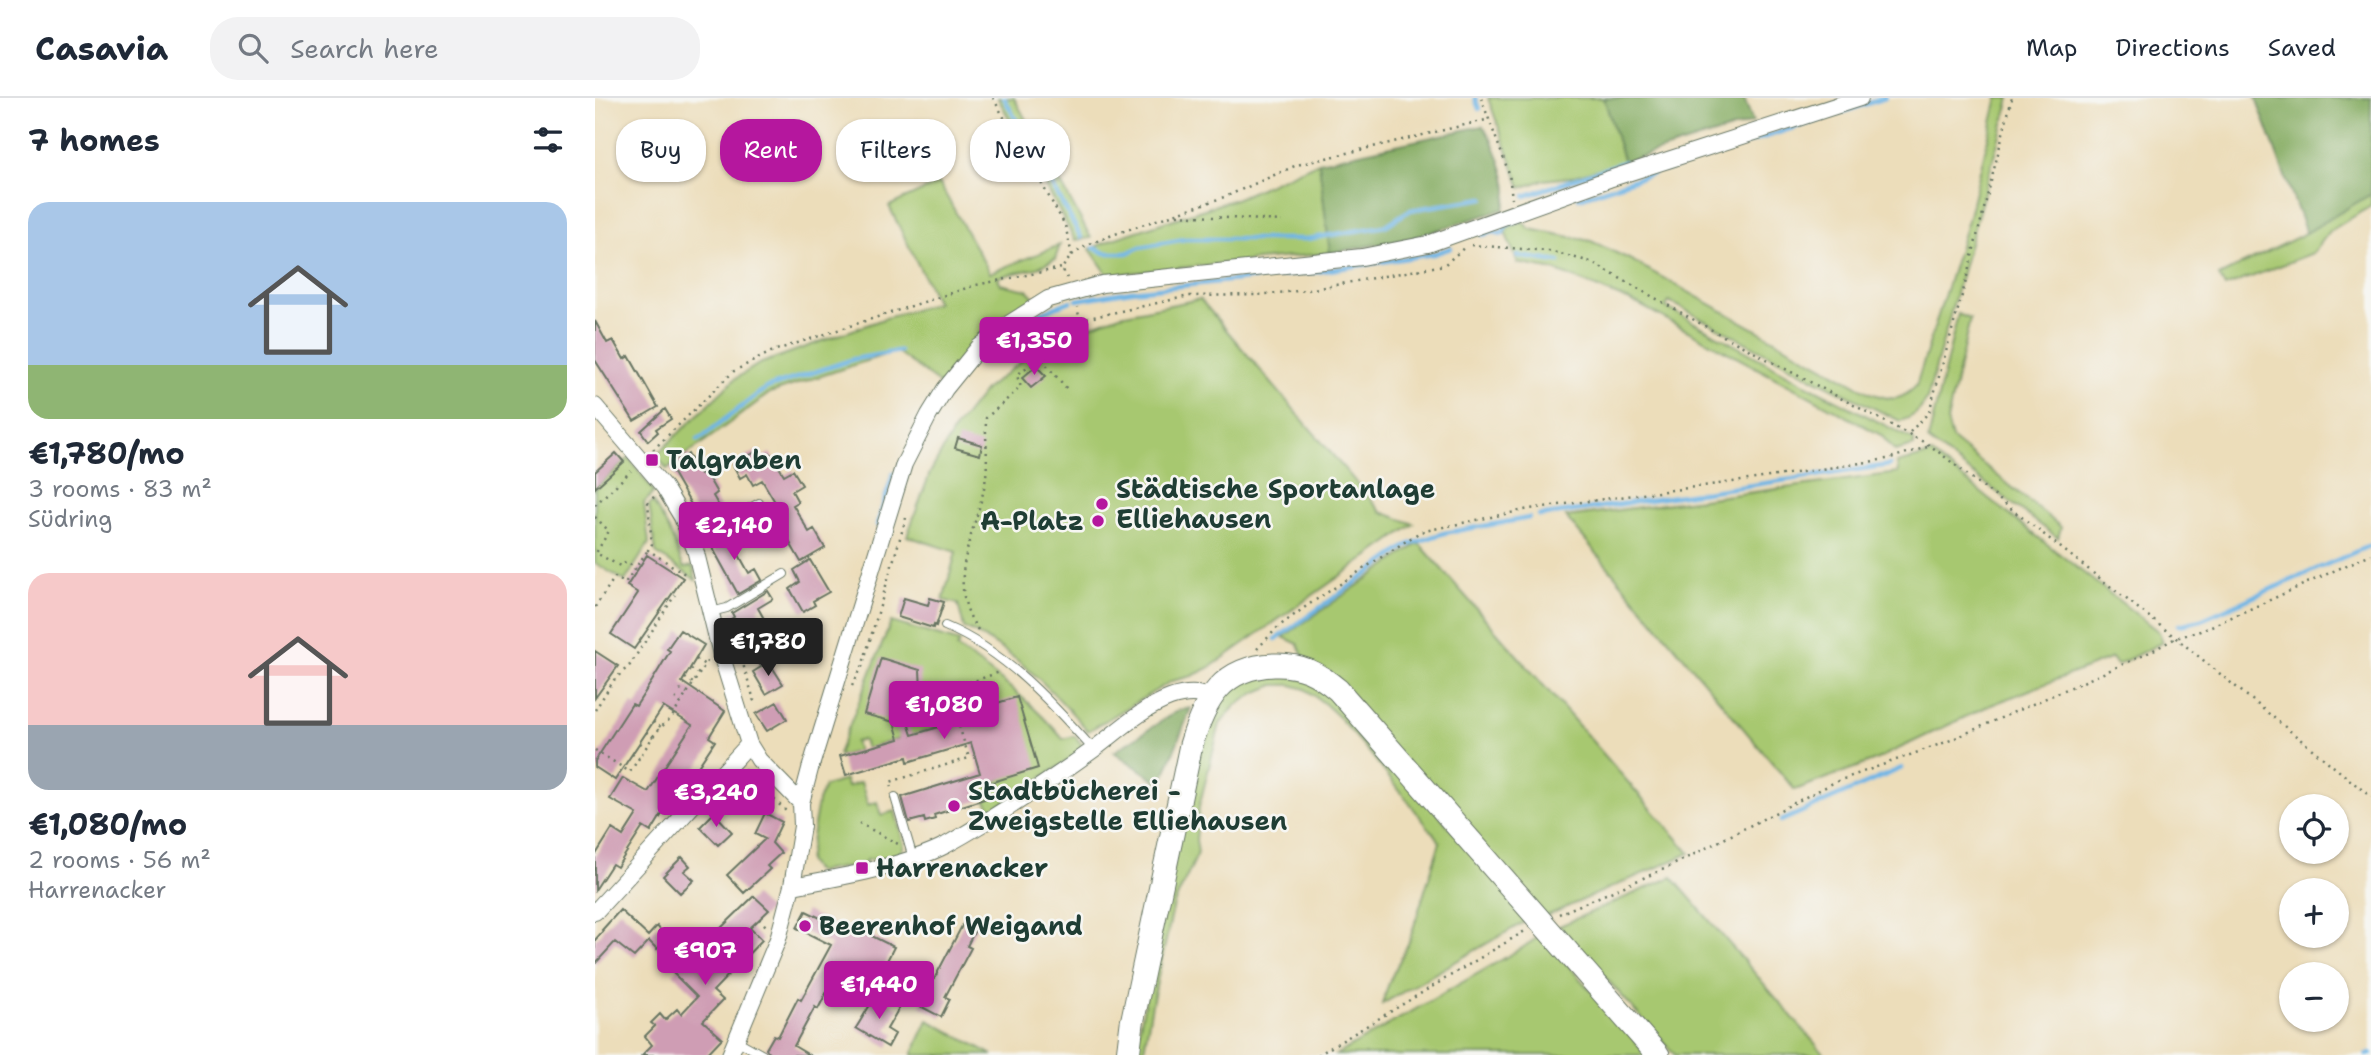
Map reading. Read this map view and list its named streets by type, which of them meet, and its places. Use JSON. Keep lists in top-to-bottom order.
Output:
{
  "places": {
    "transit": ["Talgraben", "Harrenacker"],
    "other": [
      "Städtische Sportanlage Elliehausen",
      "A-Platz",
      "Stadtbücherei - Zweigstelle Elliehausen",
      "Beerenhof Weigand"
    ]
  },
  "page": {
    "header": "Casavia",
    "search": "Search here",
    "nav": ["Map", "Directions", "Saved"],
    "heading": "7 homes",
    "chip": [
      "Buy",
      "Rent",
      "Filters",
      "New"
    ],
    "list": [
      {
        "name": "€1,780/mo",
        "note": "3 rooms · 83 m² · Südring"
      },
      {
        "name": "€1,080/mo",
        "note": "2 rooms · 56 m² · Harrenacker"
      }
    ],
    "price": [
      "€1,350",
      "€2,140",
      "€1,780",
      "€1,080",
      "€3,240",
      "€907",
      "€1,440"
    ],
    "map_buttons": ["+", "−"]
  }
}
